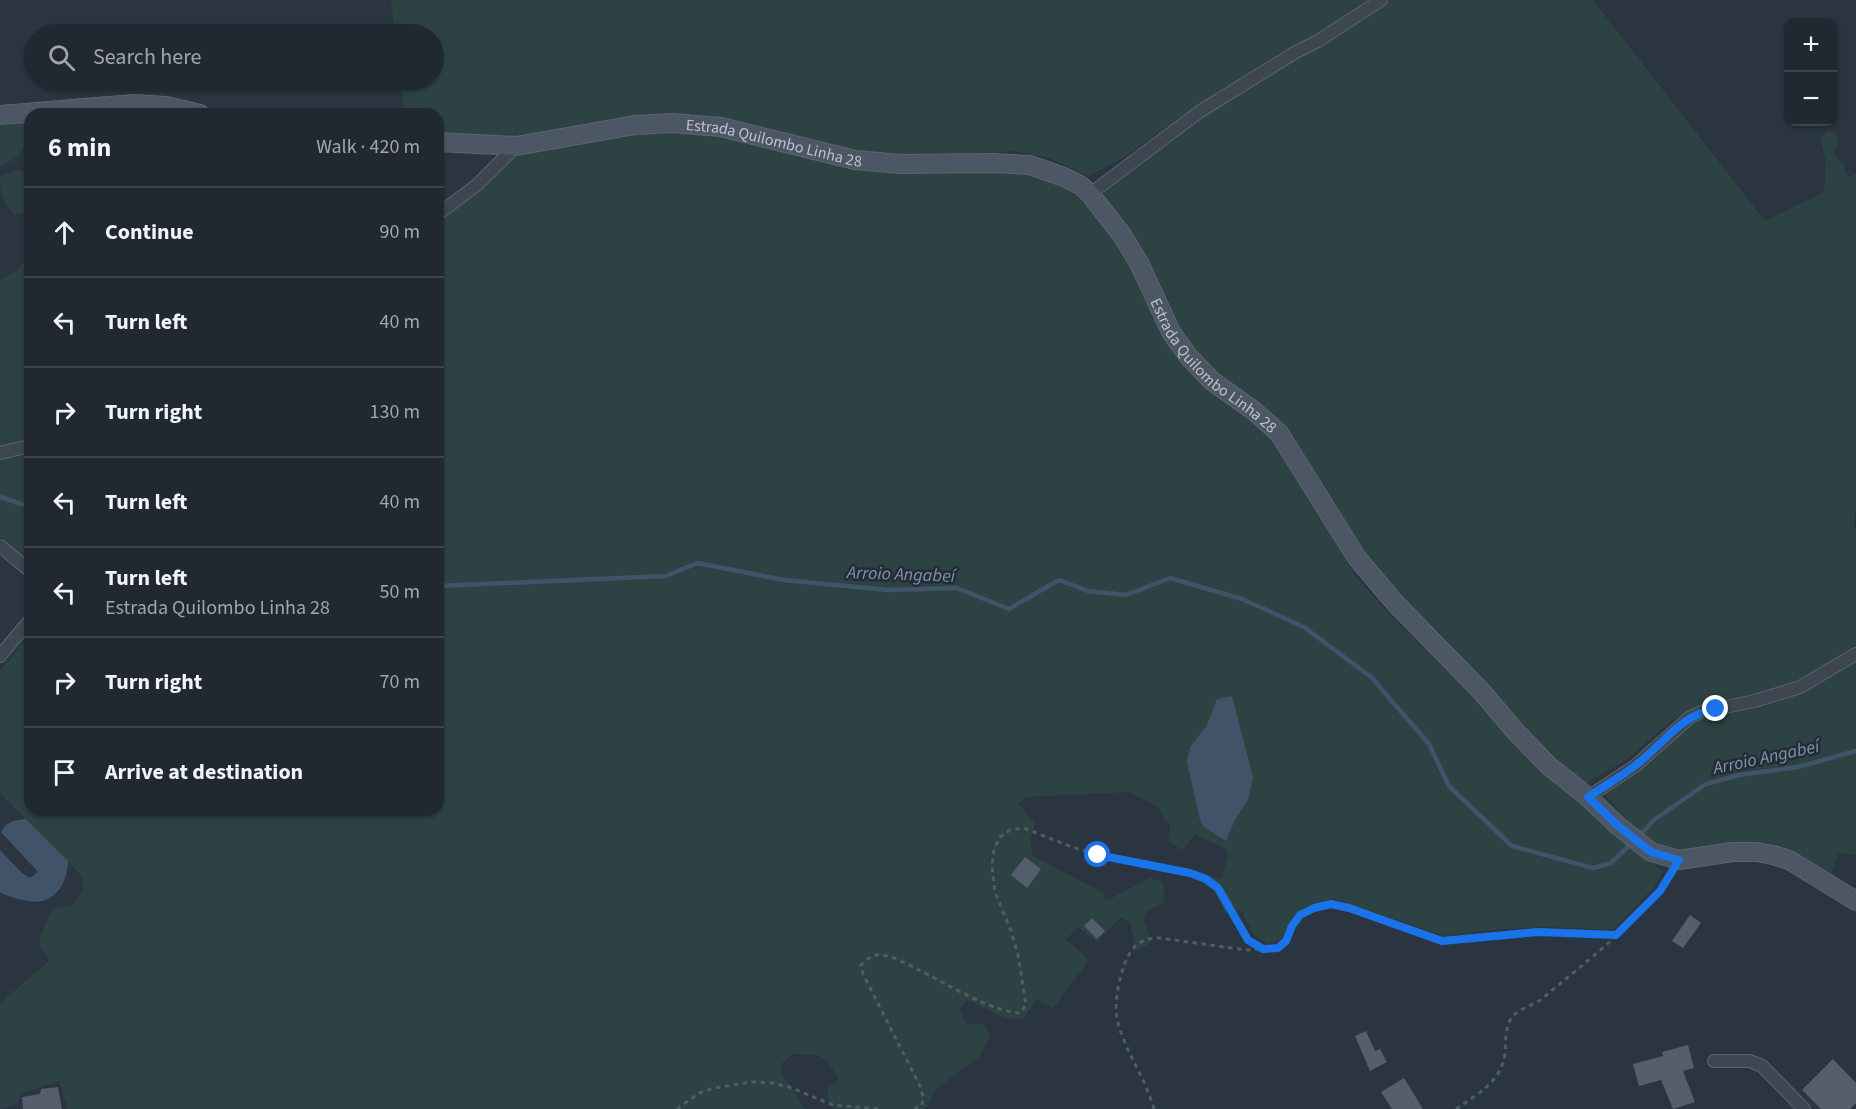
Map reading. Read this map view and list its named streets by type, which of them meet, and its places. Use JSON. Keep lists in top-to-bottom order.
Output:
{
  "streets": {
    "street": ["Estrada Quilombo Linha 28"]
  },
  "water": ["Arroio Angabeí"],
  "page": {
    "map_buttons": ["+", "−"],
    "search": "Search here",
    "heading": ["6 min", "Walk · 420 m"],
    "list": [
      ["Continue", "90 m"],
      ["Turn left", "40 m"],
      ["Turn right", "130 m"],
      ["Turn left", "40 m"],
      ["Turn left", "Estrada Quilombo Linha 28", "50 m"],
      ["Turn right", "70 m"],
      "Arrive at destination"
    ]
  }
}
